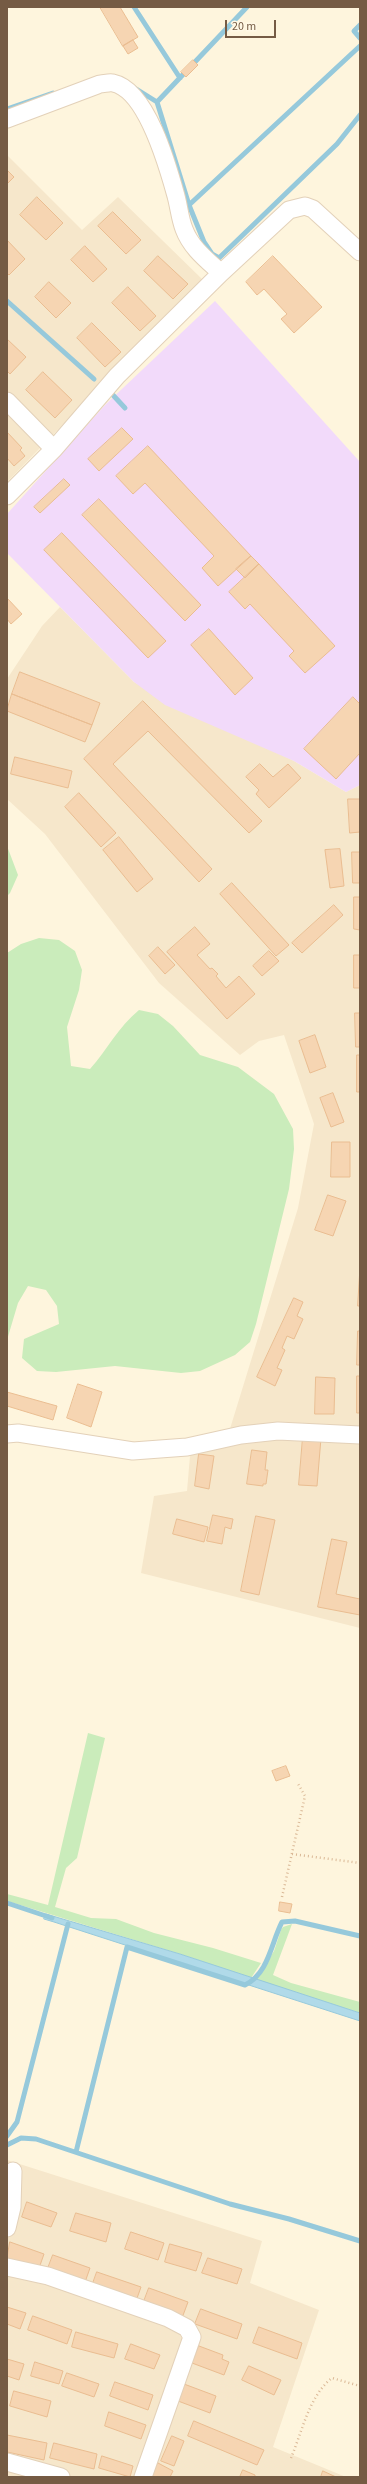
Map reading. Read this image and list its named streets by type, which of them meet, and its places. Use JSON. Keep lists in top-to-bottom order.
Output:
{
  "scale_bar": "20 m"
}
